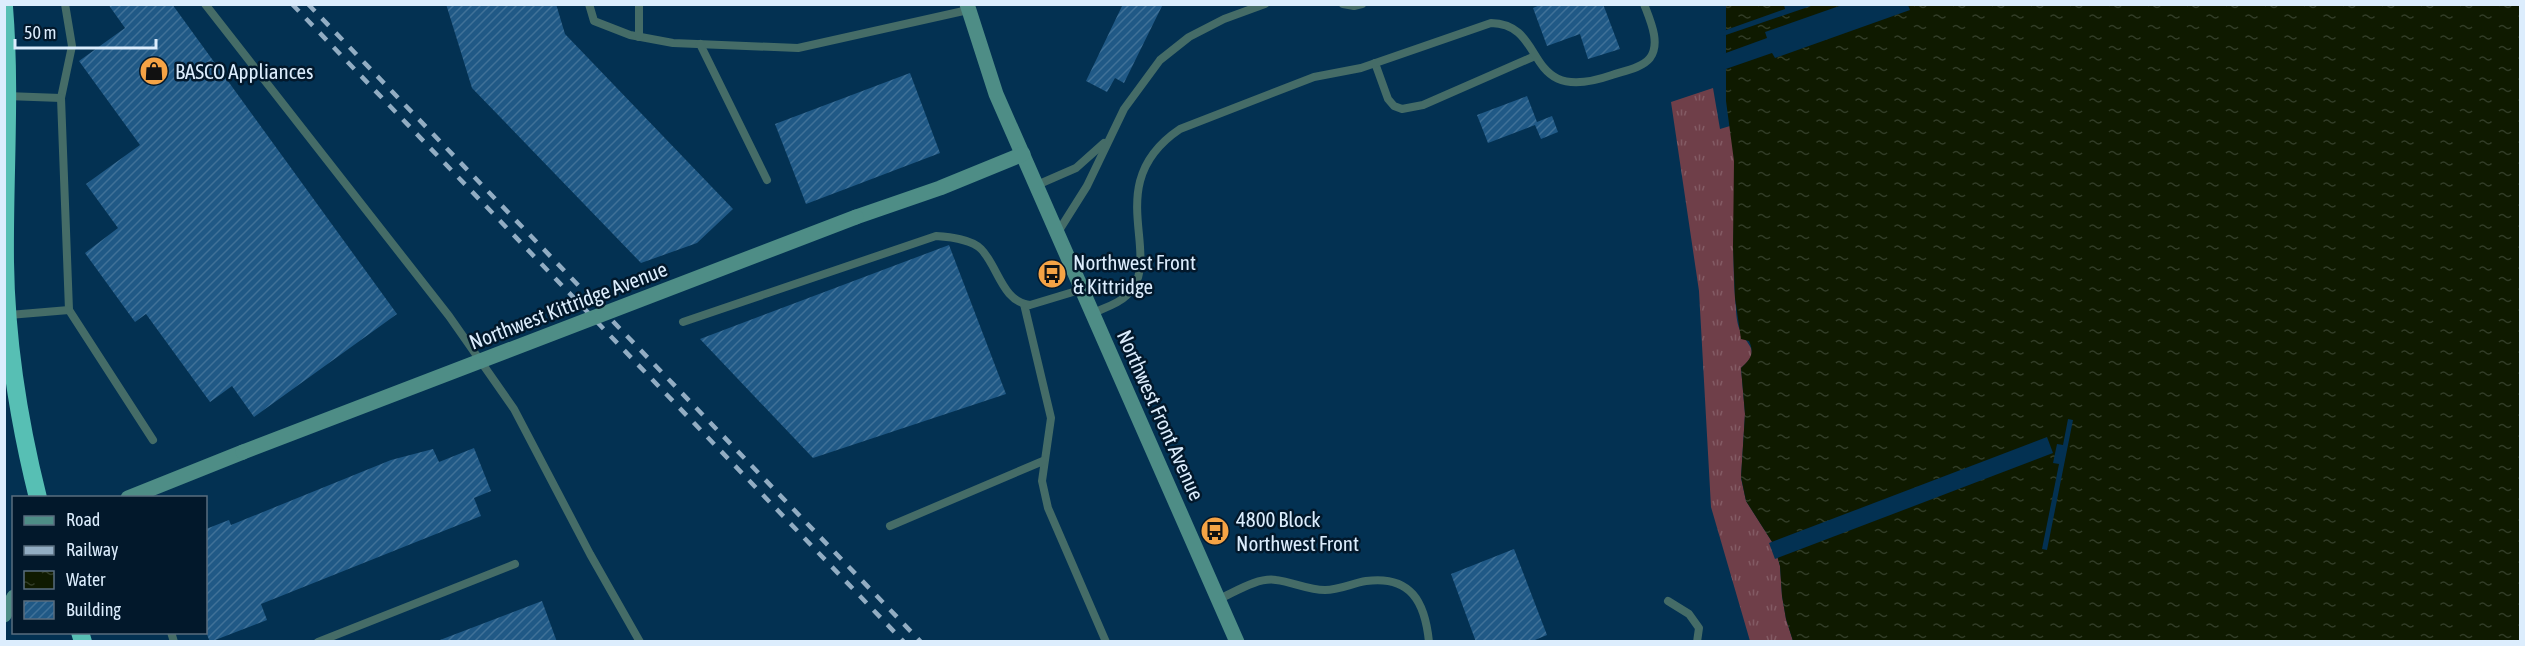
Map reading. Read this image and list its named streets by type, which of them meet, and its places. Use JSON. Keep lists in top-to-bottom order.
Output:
{
  "streets": {
    "main road": ["Northwest Kittridge Avenue", "Northwest Front Avenue"]
  },
  "crossings": [
    ["Northwest Kittridge Avenue", "Northwest Front Avenue"]
  ],
  "places": {
    "shop": ["BASCO Appliances"],
    "bus stop": ["Northwest Front & Kittridge", "4800 Block Northwest Front"]
  },
  "legend": [
    "Road",
    "Railway",
    "Water",
    "Building"
  ],
  "scale_bar": "50 m"
}
